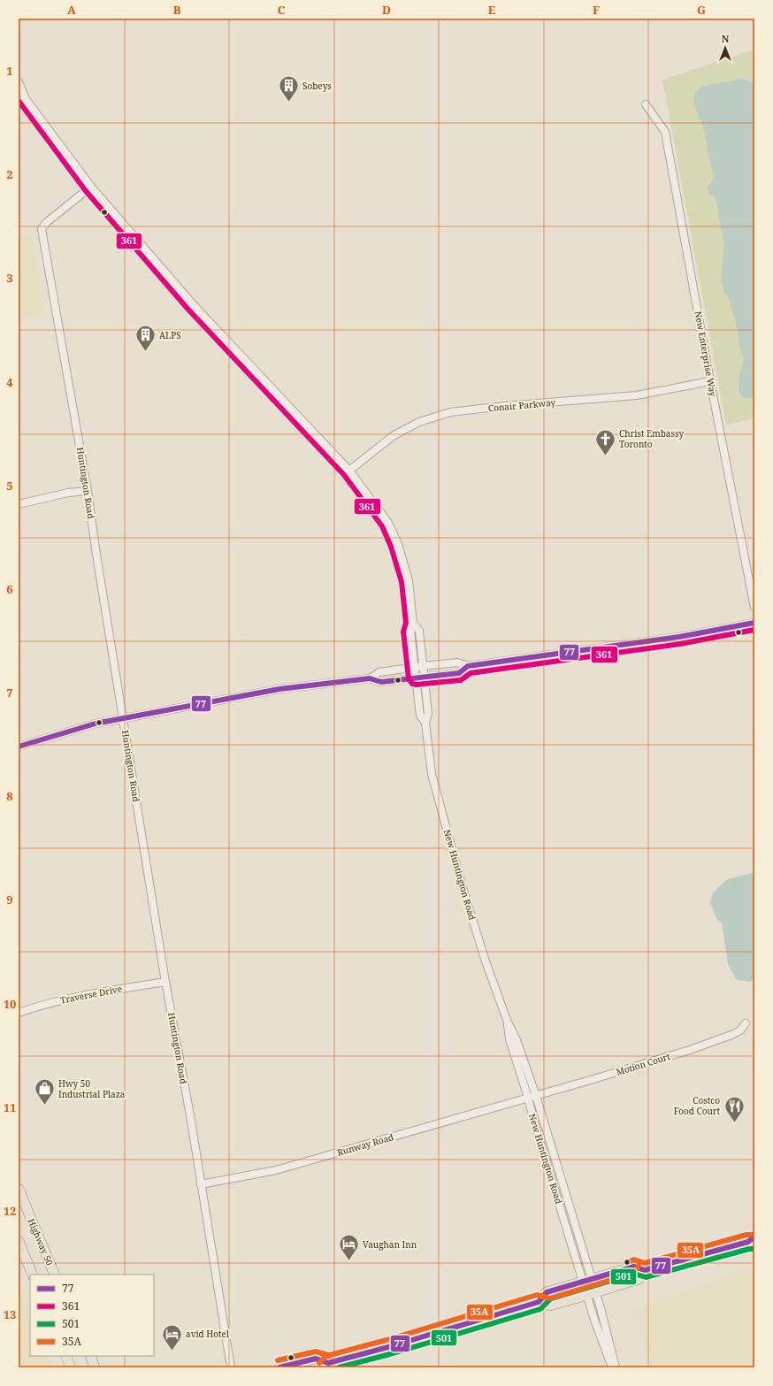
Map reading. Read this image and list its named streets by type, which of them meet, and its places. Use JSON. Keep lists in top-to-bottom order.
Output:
{
  "streets": {
    "main road": ["Highway 50"],
    "street": [
      "New Enterprise Way",
      "Conair Parkway",
      "Huntington Road",
      "New Huntington Road",
      "Traverse Drive",
      "Motion Court",
      "Runway Road"
    ]
  },
  "crossings": [
    ["New Enterprise Way", "Conair Parkway"],
    ["Conair Parkway", "New Huntington Road"],
    ["Huntington Road", "New Huntington Road"],
    ["Huntington Road", "Traverse Drive"],
    ["Huntington Road", "Runway Road"],
    ["New Huntington Road", "Motion Court"],
    ["New Huntington Road", "Runway Road"],
    ["Motion Court", "Runway Road"]
  ],
  "places": {
    "building": ["Sobeys", "ALPS"],
    "church": ["Christ Embassy Toronto"],
    "shop": ["Hwy 50 Industrial Plaza"],
    "restaurant": ["Costco Food Court"],
    "hotel": ["Vaughan Inn", "avid Hotel"]
  },
  "lines": [
    "transit line 361",
    "transit line 77",
    "transit line 35A",
    "transit line 501"
  ],
  "legend": [
    "77",
    "361",
    "501",
    "35A"
  ],
  "north": "top",
  "grid": {
    "columns": [
      "A",
      "B",
      "C",
      "D",
      "E",
      "F",
      "G"
    ],
    "rows": [
      "1",
      "2",
      "3",
      "4",
      "5",
      "6",
      "7",
      "8",
      "9",
      "10",
      "11",
      "12",
      "13"
    ]
  }
}
